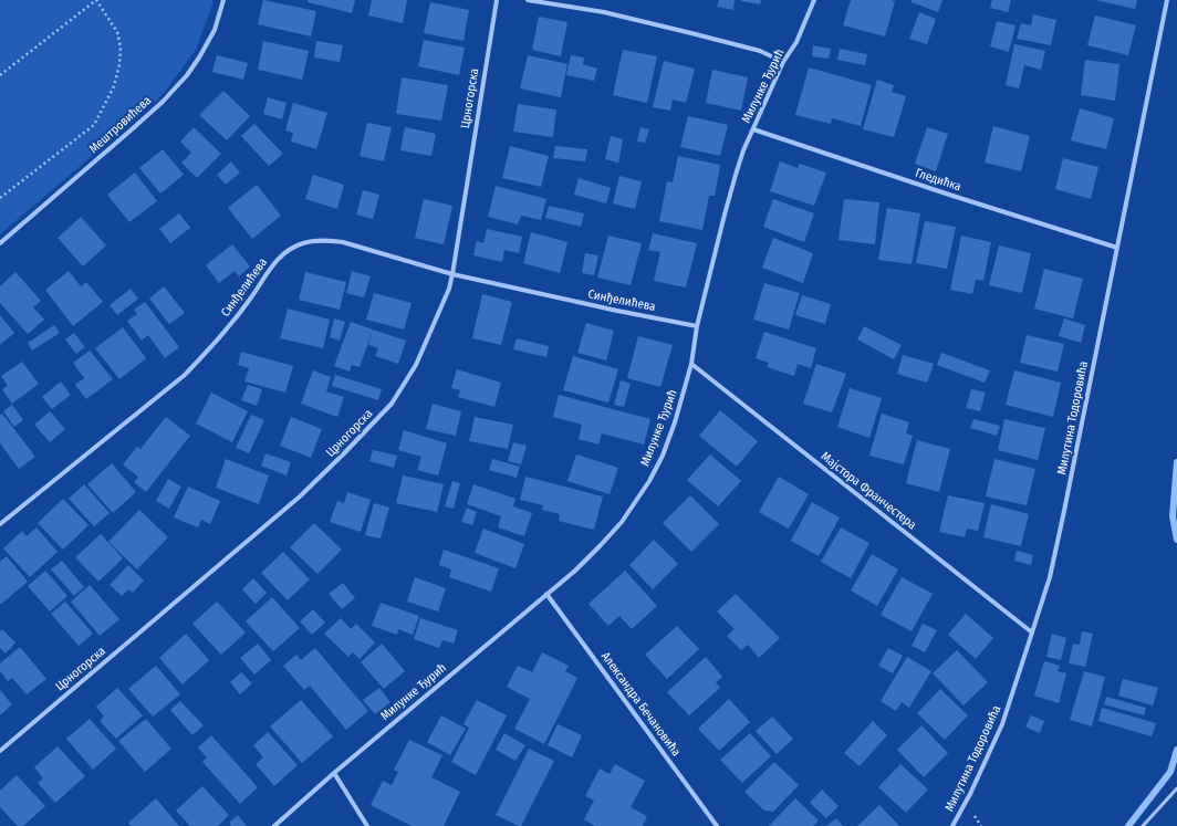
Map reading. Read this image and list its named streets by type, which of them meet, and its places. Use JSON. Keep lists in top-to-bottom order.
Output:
{
  "streets": {
    "street": [
      "Милунке Ђурић",
      "Црногорска",
      "Мештровићева",
      "Гледићка",
      "Синђелићева",
      "Милутина Тодоровића",
      "Мајстора Франчестера",
      "Александра Бечановића"
    ]
  },
  "crossings": [
    ["Милунке Ђурић", "Гледићка"],
    ["Милунке Ђурић", "Синђелићева"],
    ["Милунке Ђурић", "Мајстора Франчестера"],
    ["Милунке Ђурић", "Александра Бечановића"],
    ["Црногорска", "Синђелићева"],
    ["Гледићка", "Милутина Тодоровића"],
    ["Милутина Тодоровића", "Мајстора Франчестера"]
  ]
}
